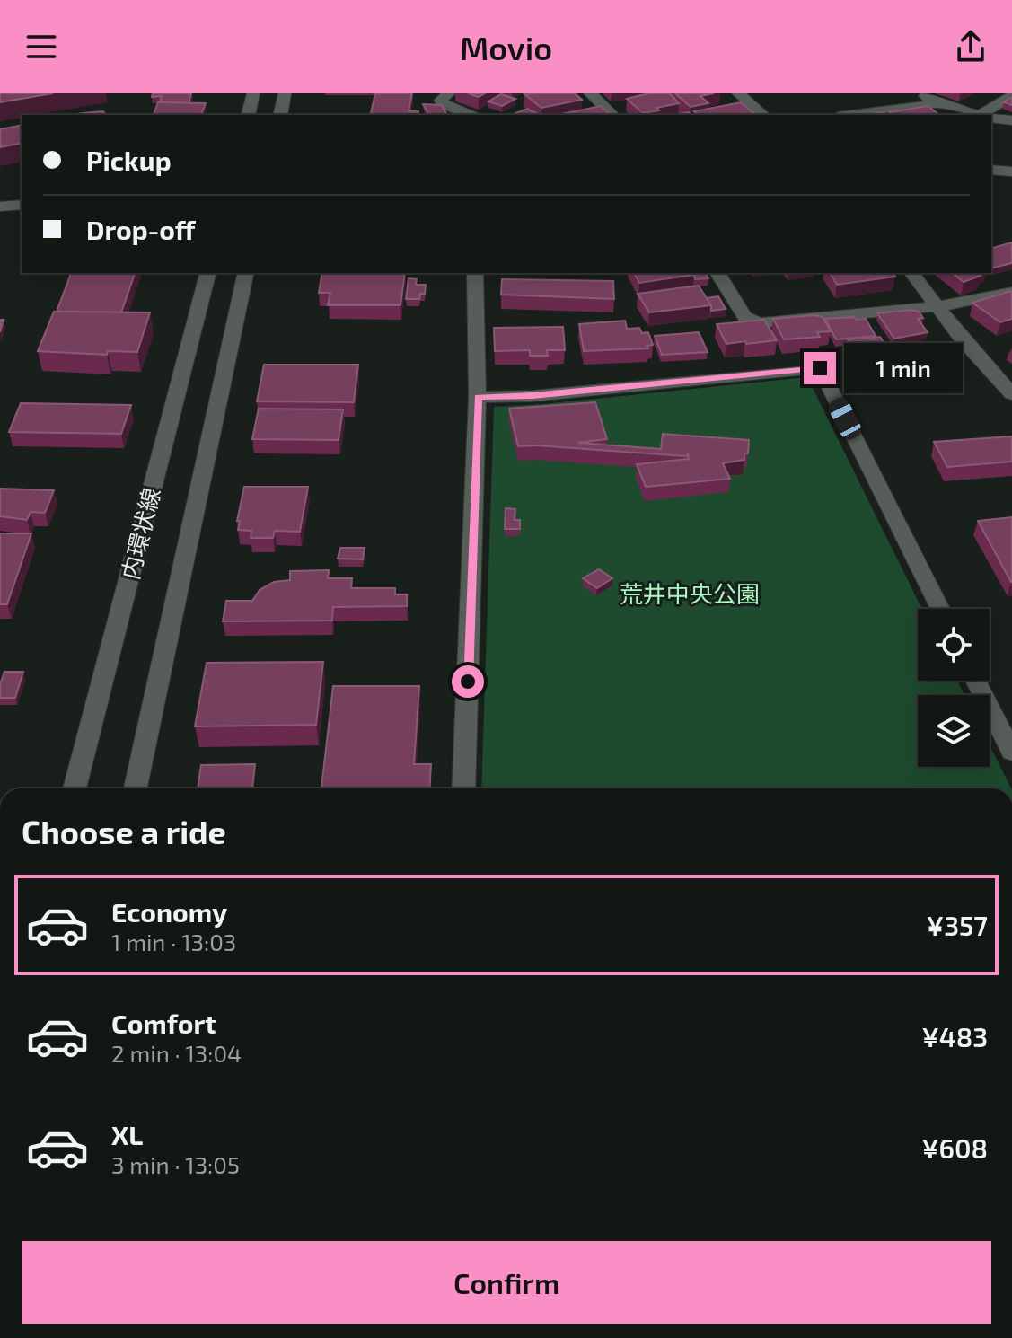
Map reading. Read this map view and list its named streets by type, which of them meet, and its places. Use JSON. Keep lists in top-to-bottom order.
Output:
{
  "streets": {
    "street": ["内環状線"]
  },
  "parks": ["荒井中央公園"],
  "page": {
    "header": "Movio",
    "banner": ["Pickup", "Drop-off"],
    "bubble": "1 min",
    "heading": "Choose a ride",
    "list": [
      {
        "name": "Economy",
        "note": "1 min · 13:03",
        "value": "¥357"
      },
      {
        "name": "Comfort",
        "note": "2 min · 13:04",
        "value": "¥483"
      },
      {
        "name": "XL",
        "note": "3 min · 13:05",
        "value": "¥608"
      }
    ],
    "buttons": "Confirm"
  }
}
